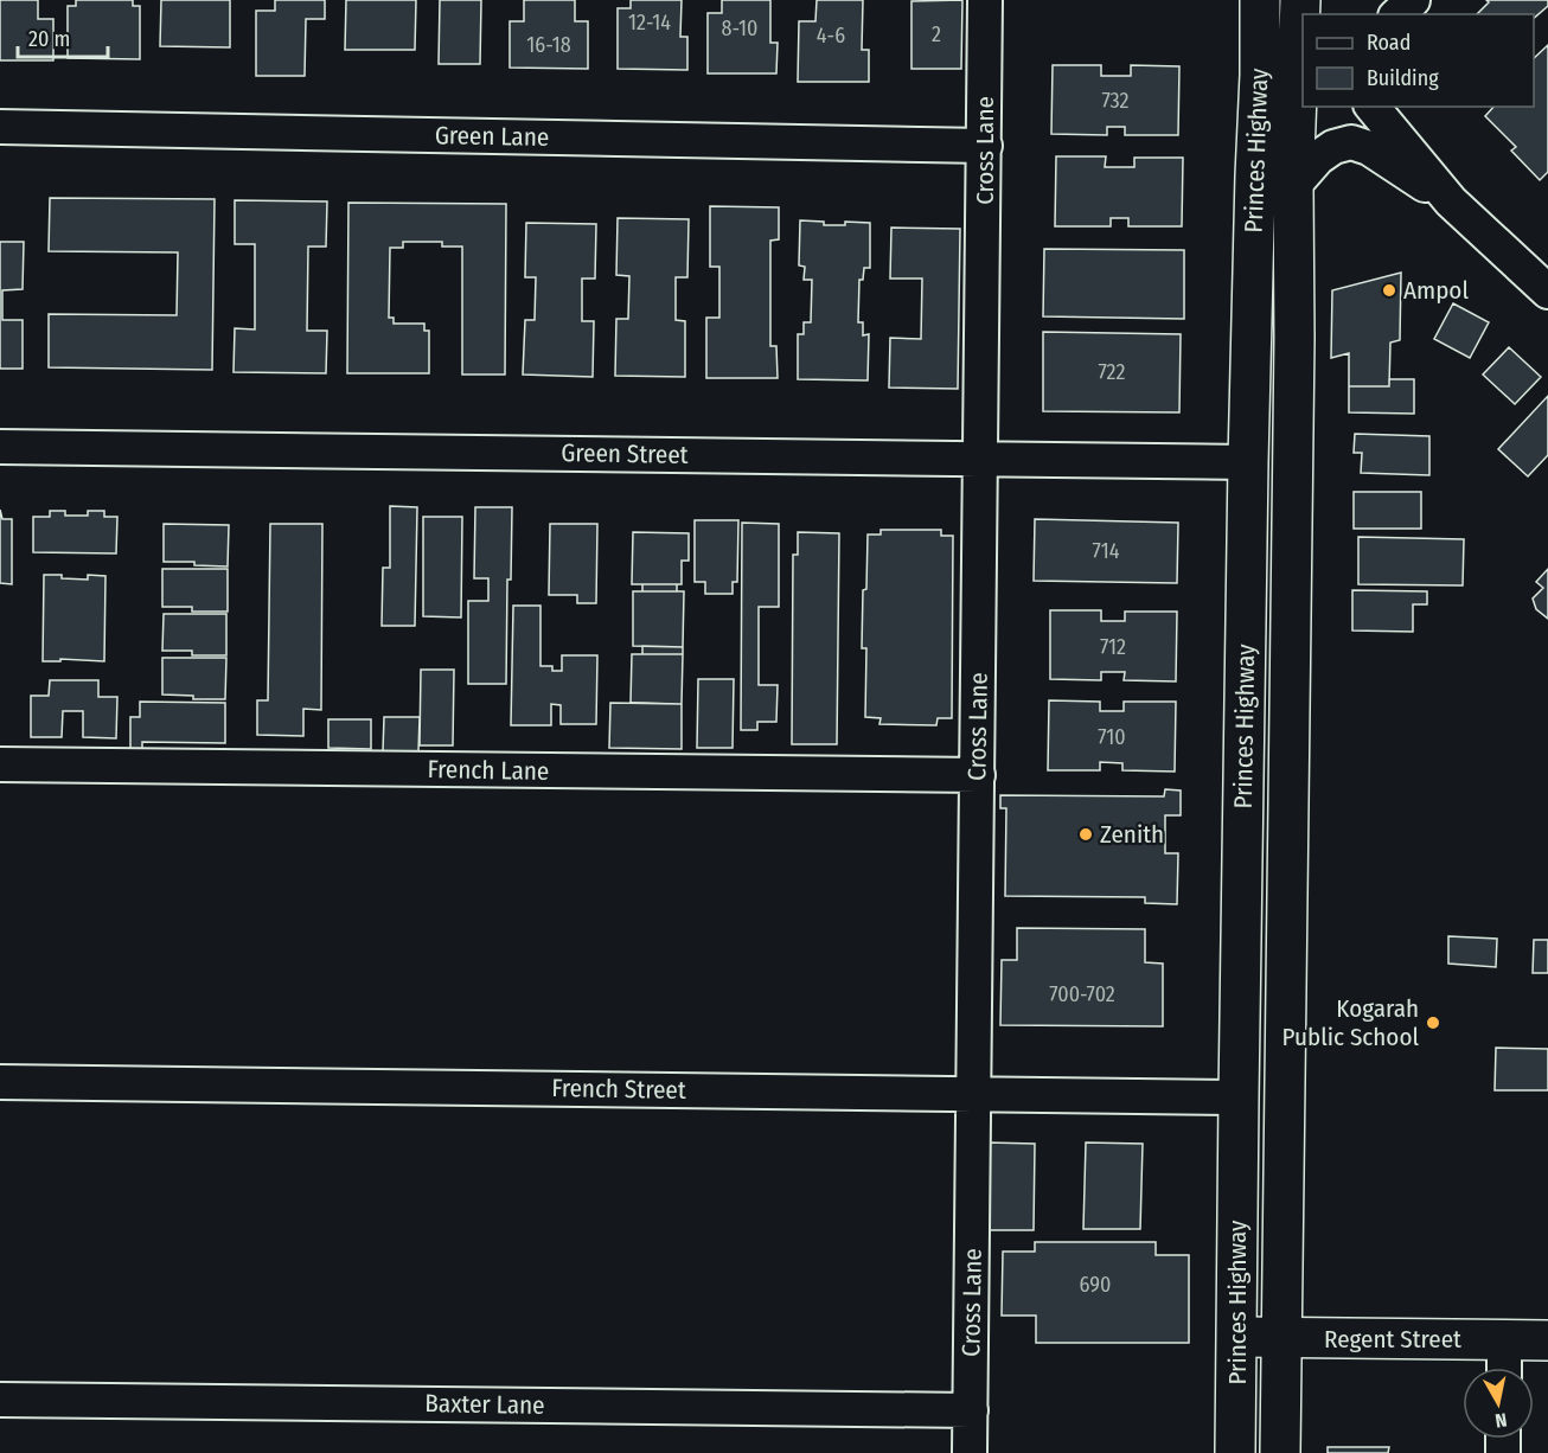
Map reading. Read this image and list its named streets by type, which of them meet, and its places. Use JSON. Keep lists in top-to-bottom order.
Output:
{
  "streets": {
    "main road": ["Princes Highway", "Regent Street"],
    "street": [
      "Green Lane",
      "Cross Lane",
      "Green Street",
      "French Lane",
      "French Street",
      "Baxter Lane"
    ]
  },
  "crossings": [
    ["Green Lane", "Cross Lane"],
    ["Cross Lane", "Green Street"],
    ["Cross Lane", "French Lane"],
    ["Cross Lane", "French Street"],
    ["Cross Lane", "Baxter Lane"],
    ["Princes Highway", "Green Street"],
    ["Princes Highway", "French Street"],
    ["Princes Highway", "Regent Street"]
  ],
  "places": ["Ampol", "Zenith", "Kogarah Public School"],
  "house_numbers": [
    "12-14",
    "8-10",
    "2",
    "4-6",
    "16-18",
    "732",
    "722",
    "714",
    "712",
    "710",
    "700-702",
    "690"
  ],
  "legend": ["Road", "Building"],
  "scale_bar": "20 m",
  "north": "bottom"
}
